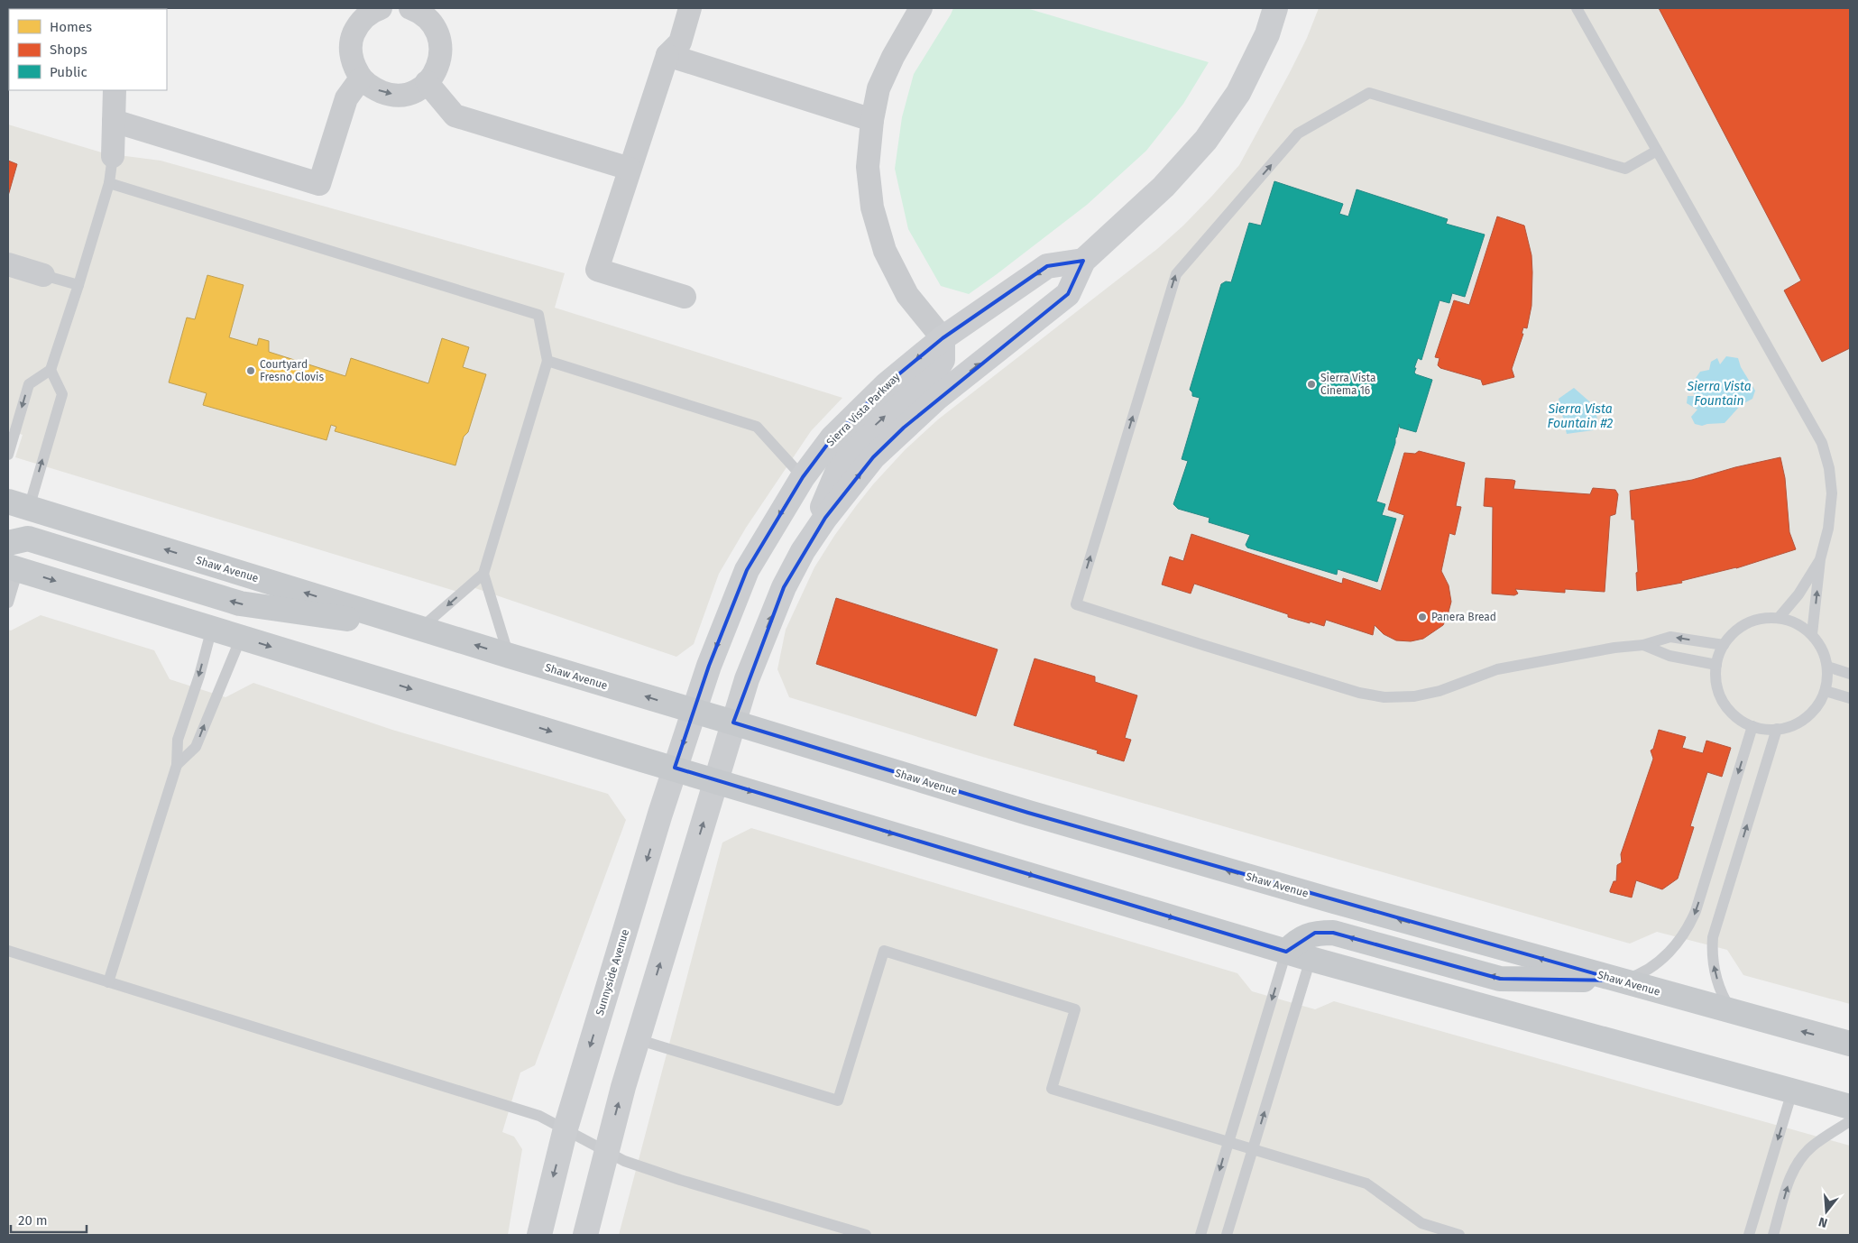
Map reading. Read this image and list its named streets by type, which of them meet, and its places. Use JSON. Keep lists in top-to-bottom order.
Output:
{
  "streets": {
    "main road": ["Sierra Vista Parkway", "Shaw Avenue", "Sunnyside Avenue"]
  },
  "crossings": [
    ["Sierra Vista Parkway", "Shaw Avenue"],
    ["Sierra Vista Parkway", "Sunnyside Avenue"],
    ["Shaw Avenue", "Sunnyside Avenue"]
  ],
  "water": ["Sierra Vista Fountain", "Sierra Vista Fountain #2"],
  "places": ["Courtyard Fresno Clovis", "Sierra Vista Cinema 16", "Panera Bread"],
  "legend": ["Homes", "Shops", "Public"],
  "scale_bar": "20 m",
  "north": "bottom"
}
